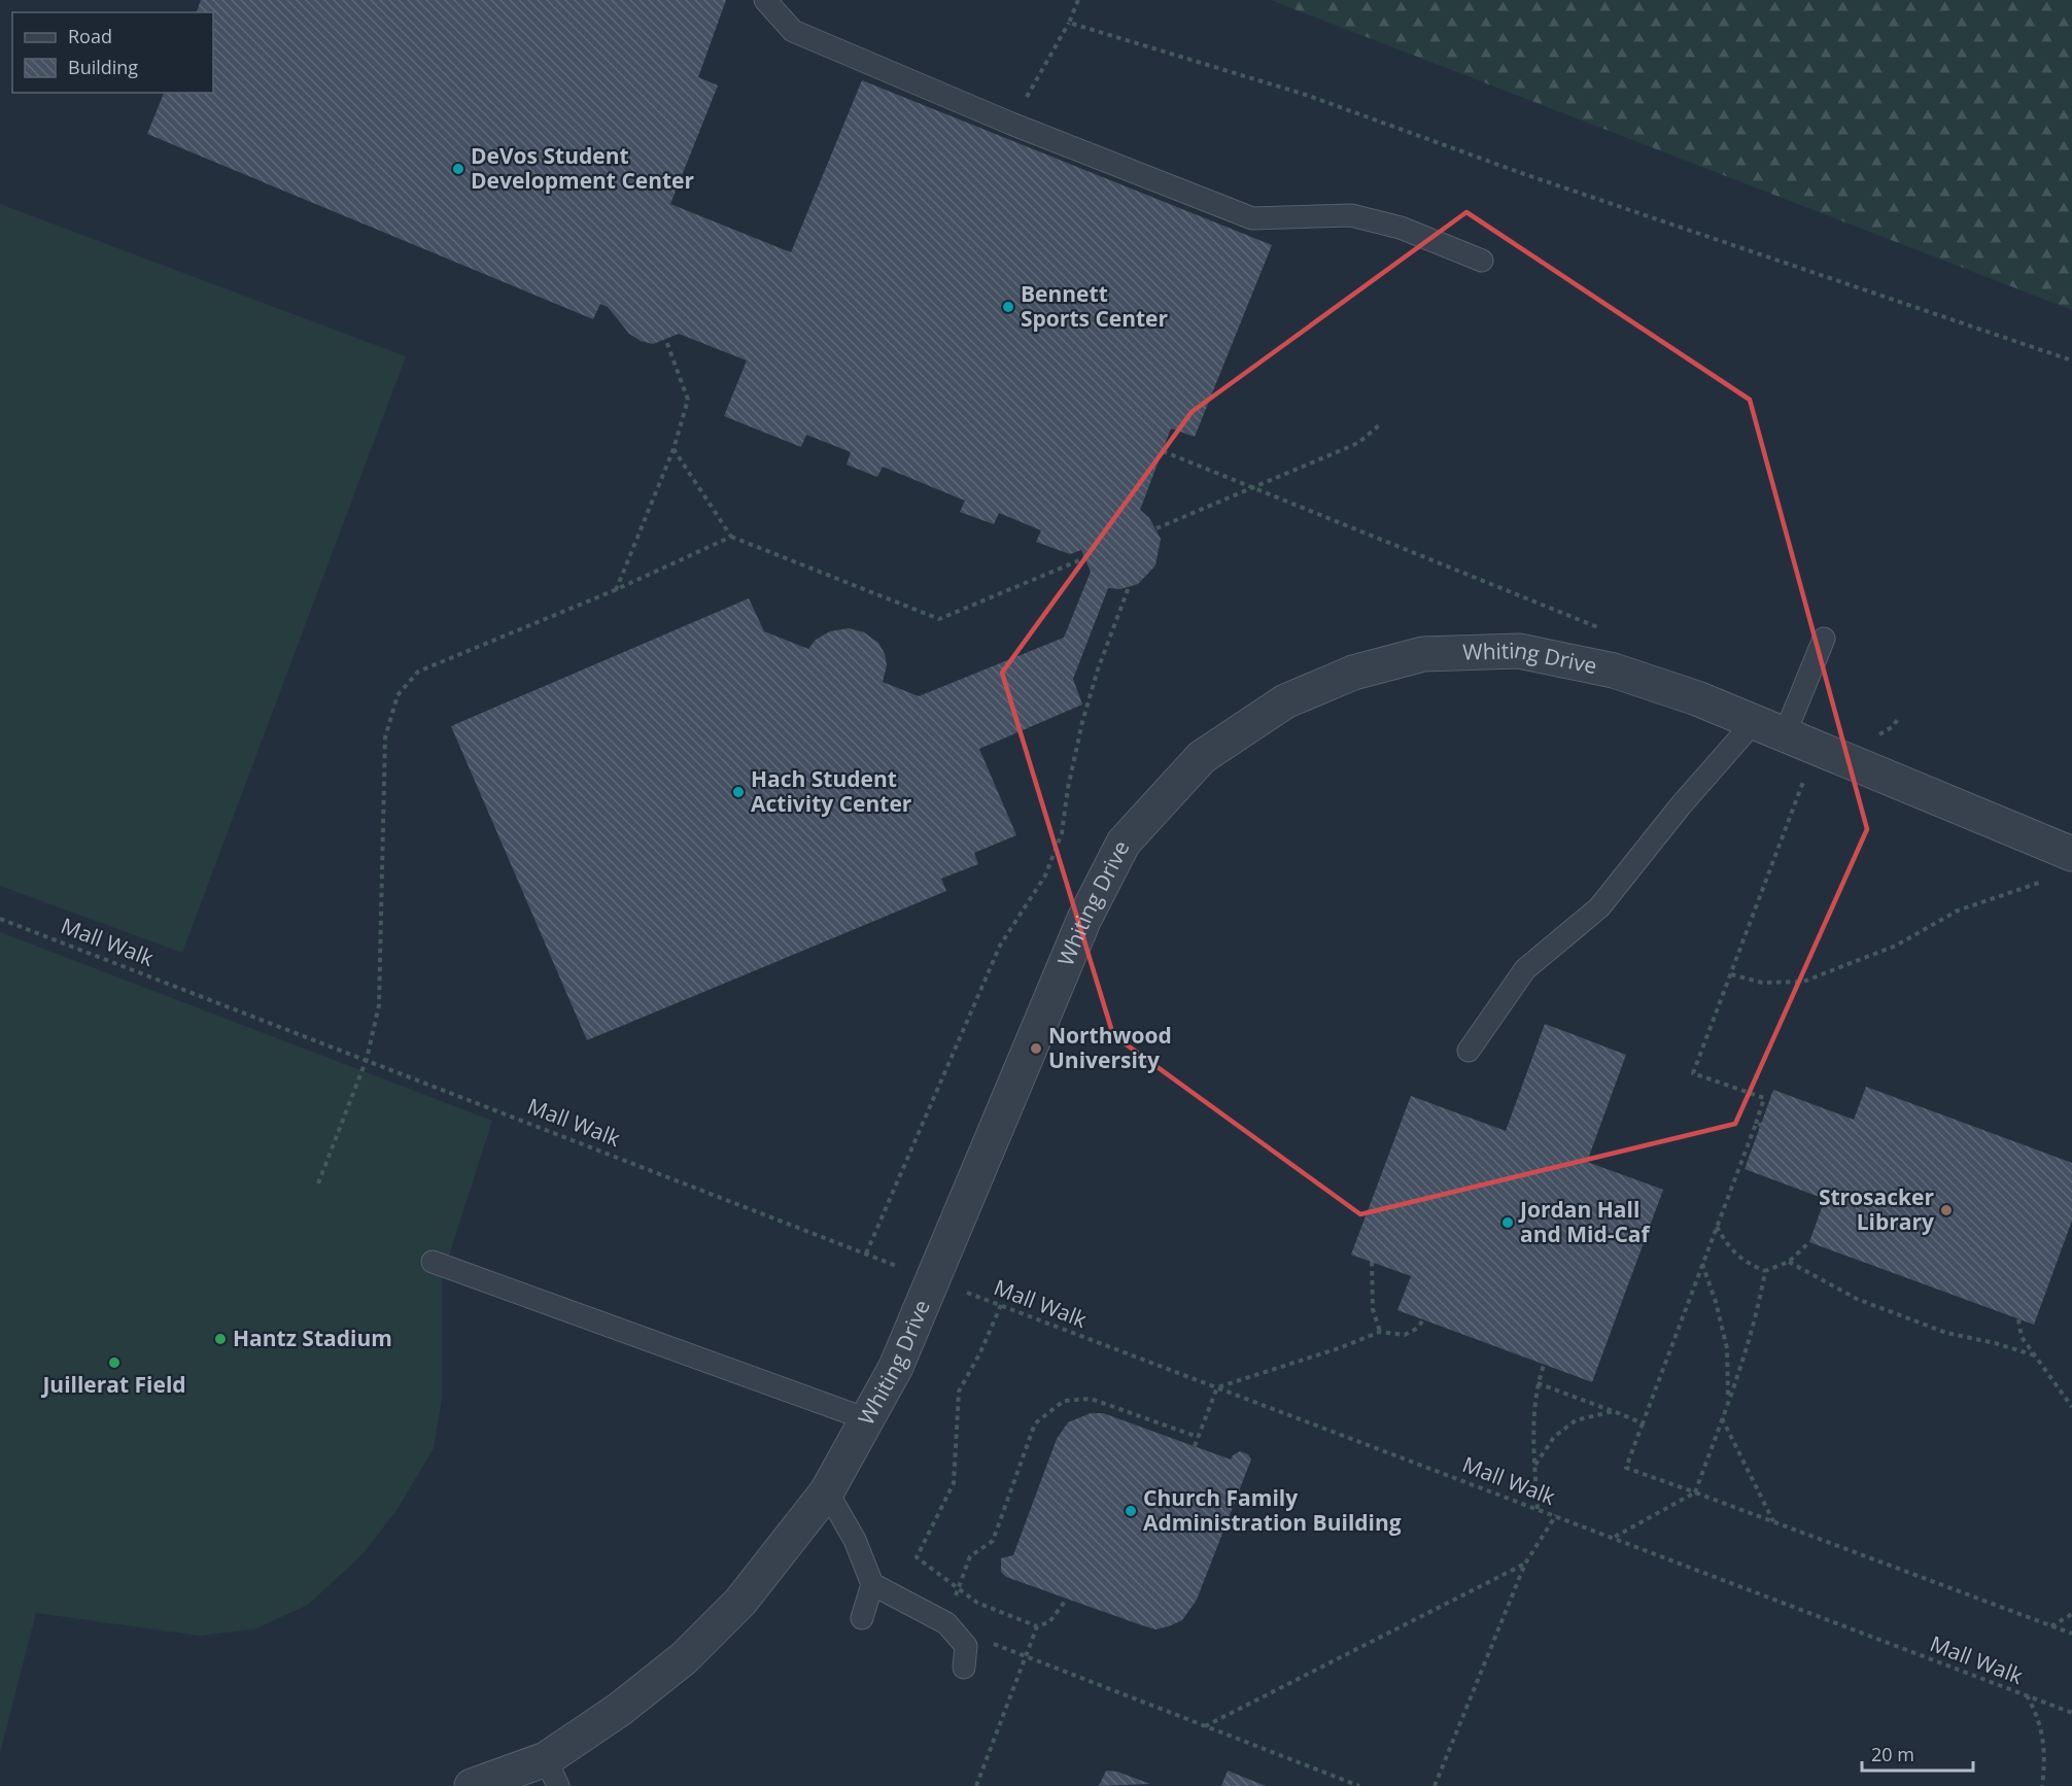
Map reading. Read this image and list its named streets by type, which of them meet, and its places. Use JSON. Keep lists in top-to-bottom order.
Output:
{
  "streets": {
    "street": ["Whiting Drive"],
    "path": ["Mall Walk"]
  },
  "crossings": [
    ["Whiting Drive", "Mall Walk"]
  ],
  "places": [
    "DeVos Student Development Center",
    "Bennett Sports Center",
    "Hach Student Activity Center",
    "Northwood University",
    "Strosacker Library",
    "Jordan Hall and Mid-Caf",
    "Hantz Stadium",
    "Juillerat Field",
    "Church Family Administration Building"
  ],
  "legend": ["Road", "Building"],
  "scale_bar": "20 m"
}
